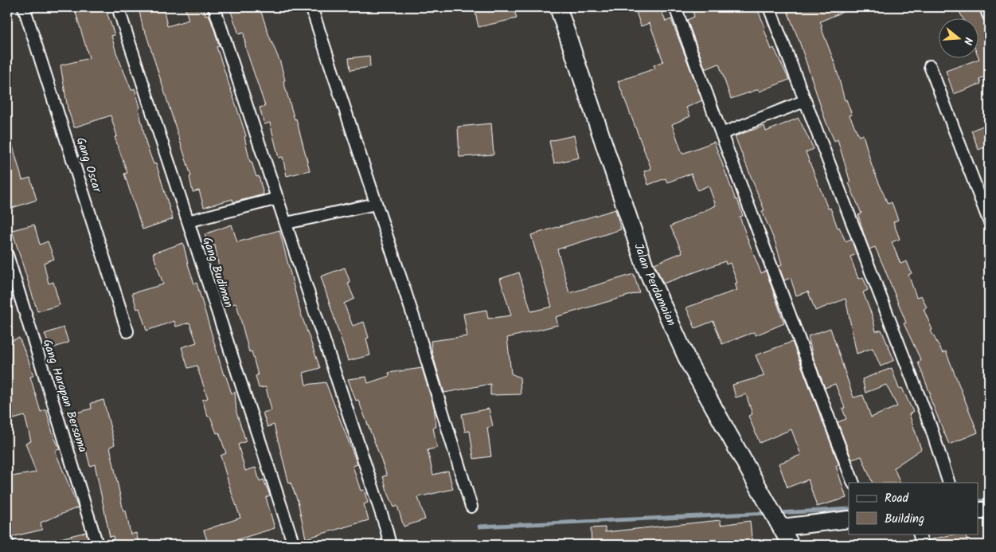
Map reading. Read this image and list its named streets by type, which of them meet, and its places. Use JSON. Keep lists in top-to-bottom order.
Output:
{
  "streets": {
    "street": [
      "Gang Oscar",
      "Gang Budiman",
      "Jalan Perdamaian",
      "Gang Harapan Bersama"
    ]
  },
  "legend": ["Road", "Building"],
  "north": "right"
}
